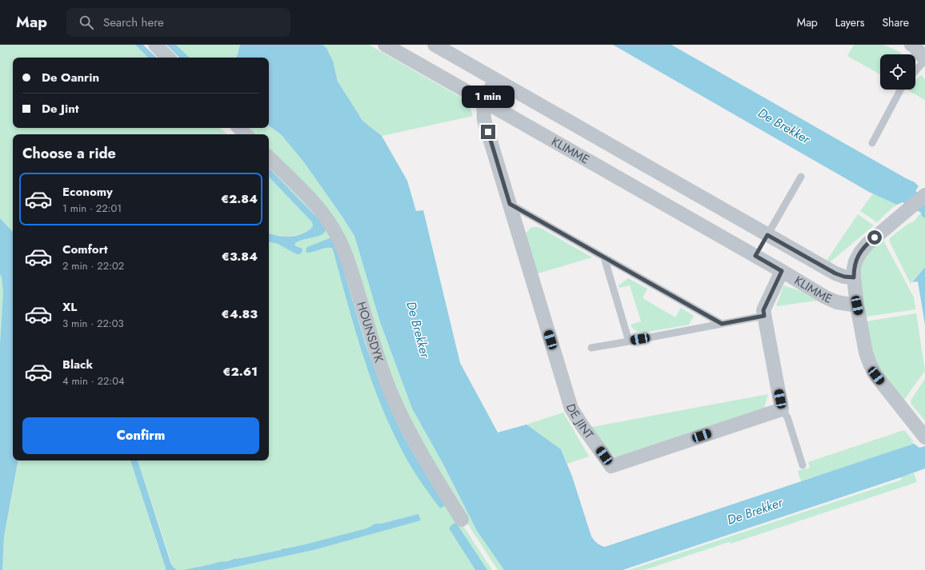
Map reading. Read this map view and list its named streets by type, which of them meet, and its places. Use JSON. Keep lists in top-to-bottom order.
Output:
{
  "streets": {
    "street": ["KLIMME", "HOUNSDYK", "DE JINT"]
  },
  "crossings": [
    ["KLIMME", "DE JINT"]
  ],
  "water": ["De Brekker"],
  "page": {
    "header": "Map",
    "search": "Search here",
    "nav": ["Map", "Layers", "Share"],
    "banner": ["De Oanrin", "De Jint"],
    "bubble": "1 min",
    "heading": "Choose a ride",
    "list": [
      {
        "name": "Economy",
        "note": "1 min · 22:01",
        "value": "€2.84"
      },
      {
        "name": "Comfort",
        "note": "2 min · 22:02",
        "value": "€3.84"
      },
      {
        "name": "XL",
        "note": "3 min · 22:03",
        "value": "€4.83"
      },
      {
        "name": "Black",
        "note": "4 min · 22:04",
        "value": "€2.61"
      }
    ],
    "buttons": "Confirm"
  }
}
